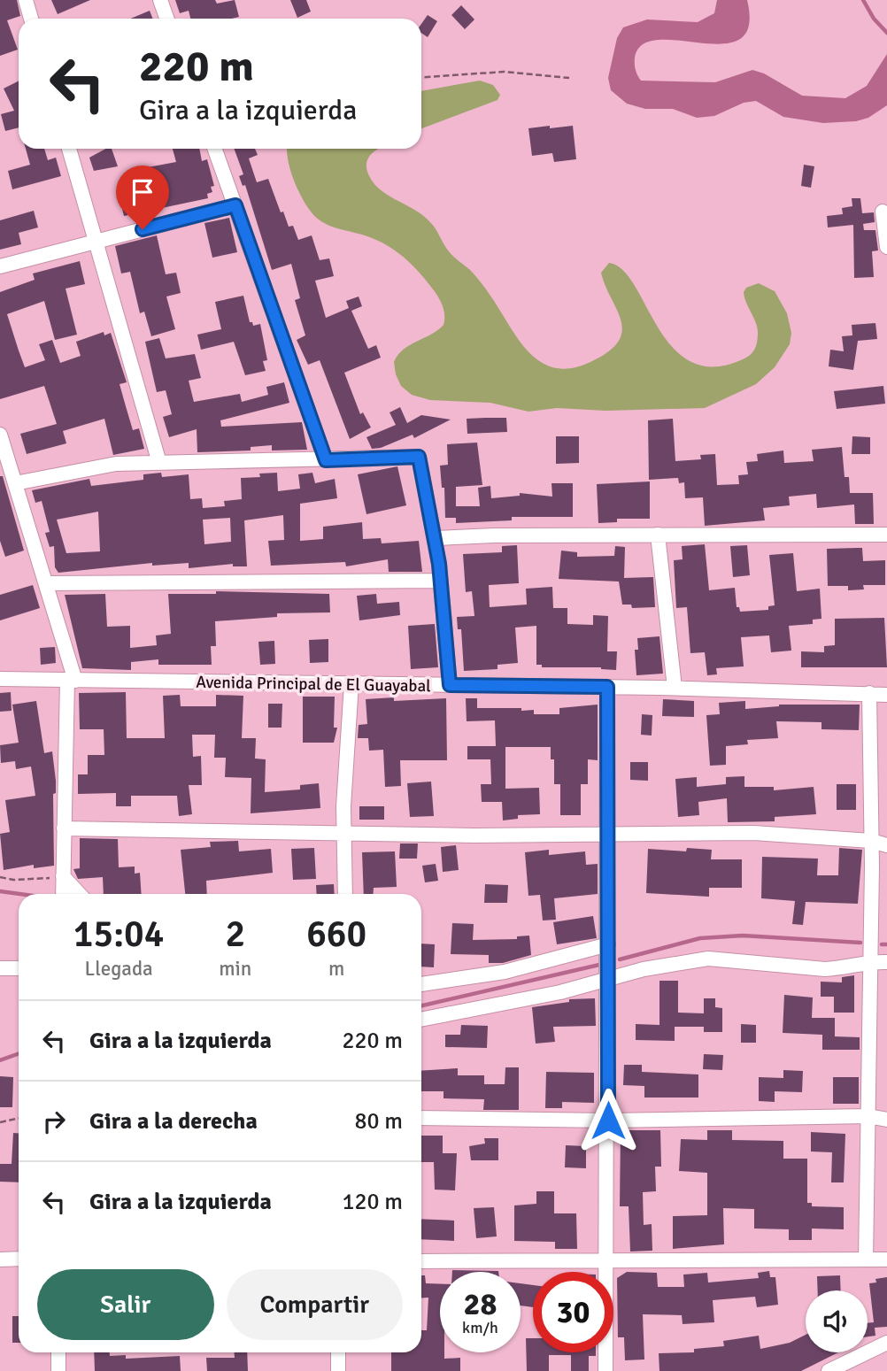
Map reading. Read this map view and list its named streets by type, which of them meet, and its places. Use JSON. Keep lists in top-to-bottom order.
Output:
{
  "streets": {
    "street": ["Avenida Principal de El Guayabal"]
  },
  "page": {
    "turn": ["220 m", "Gira a la izquierda"],
    "eta": [
      "15:04",
      "Llegada",
      "2",
      "min",
      "660",
      "m"
    ],
    "list": [
      {
        "name": "Gira a la izquierda",
        "value": "220 m"
      },
      {
        "name": "Gira a la derecha",
        "value": "80 m"
      },
      {
        "name": "Gira a la izquierda",
        "value": "120 m"
      }
    ],
    "buttons": ["Salir", "Compartir"],
    "speed": "28 km/h",
    "limit": "30"
  }
}
